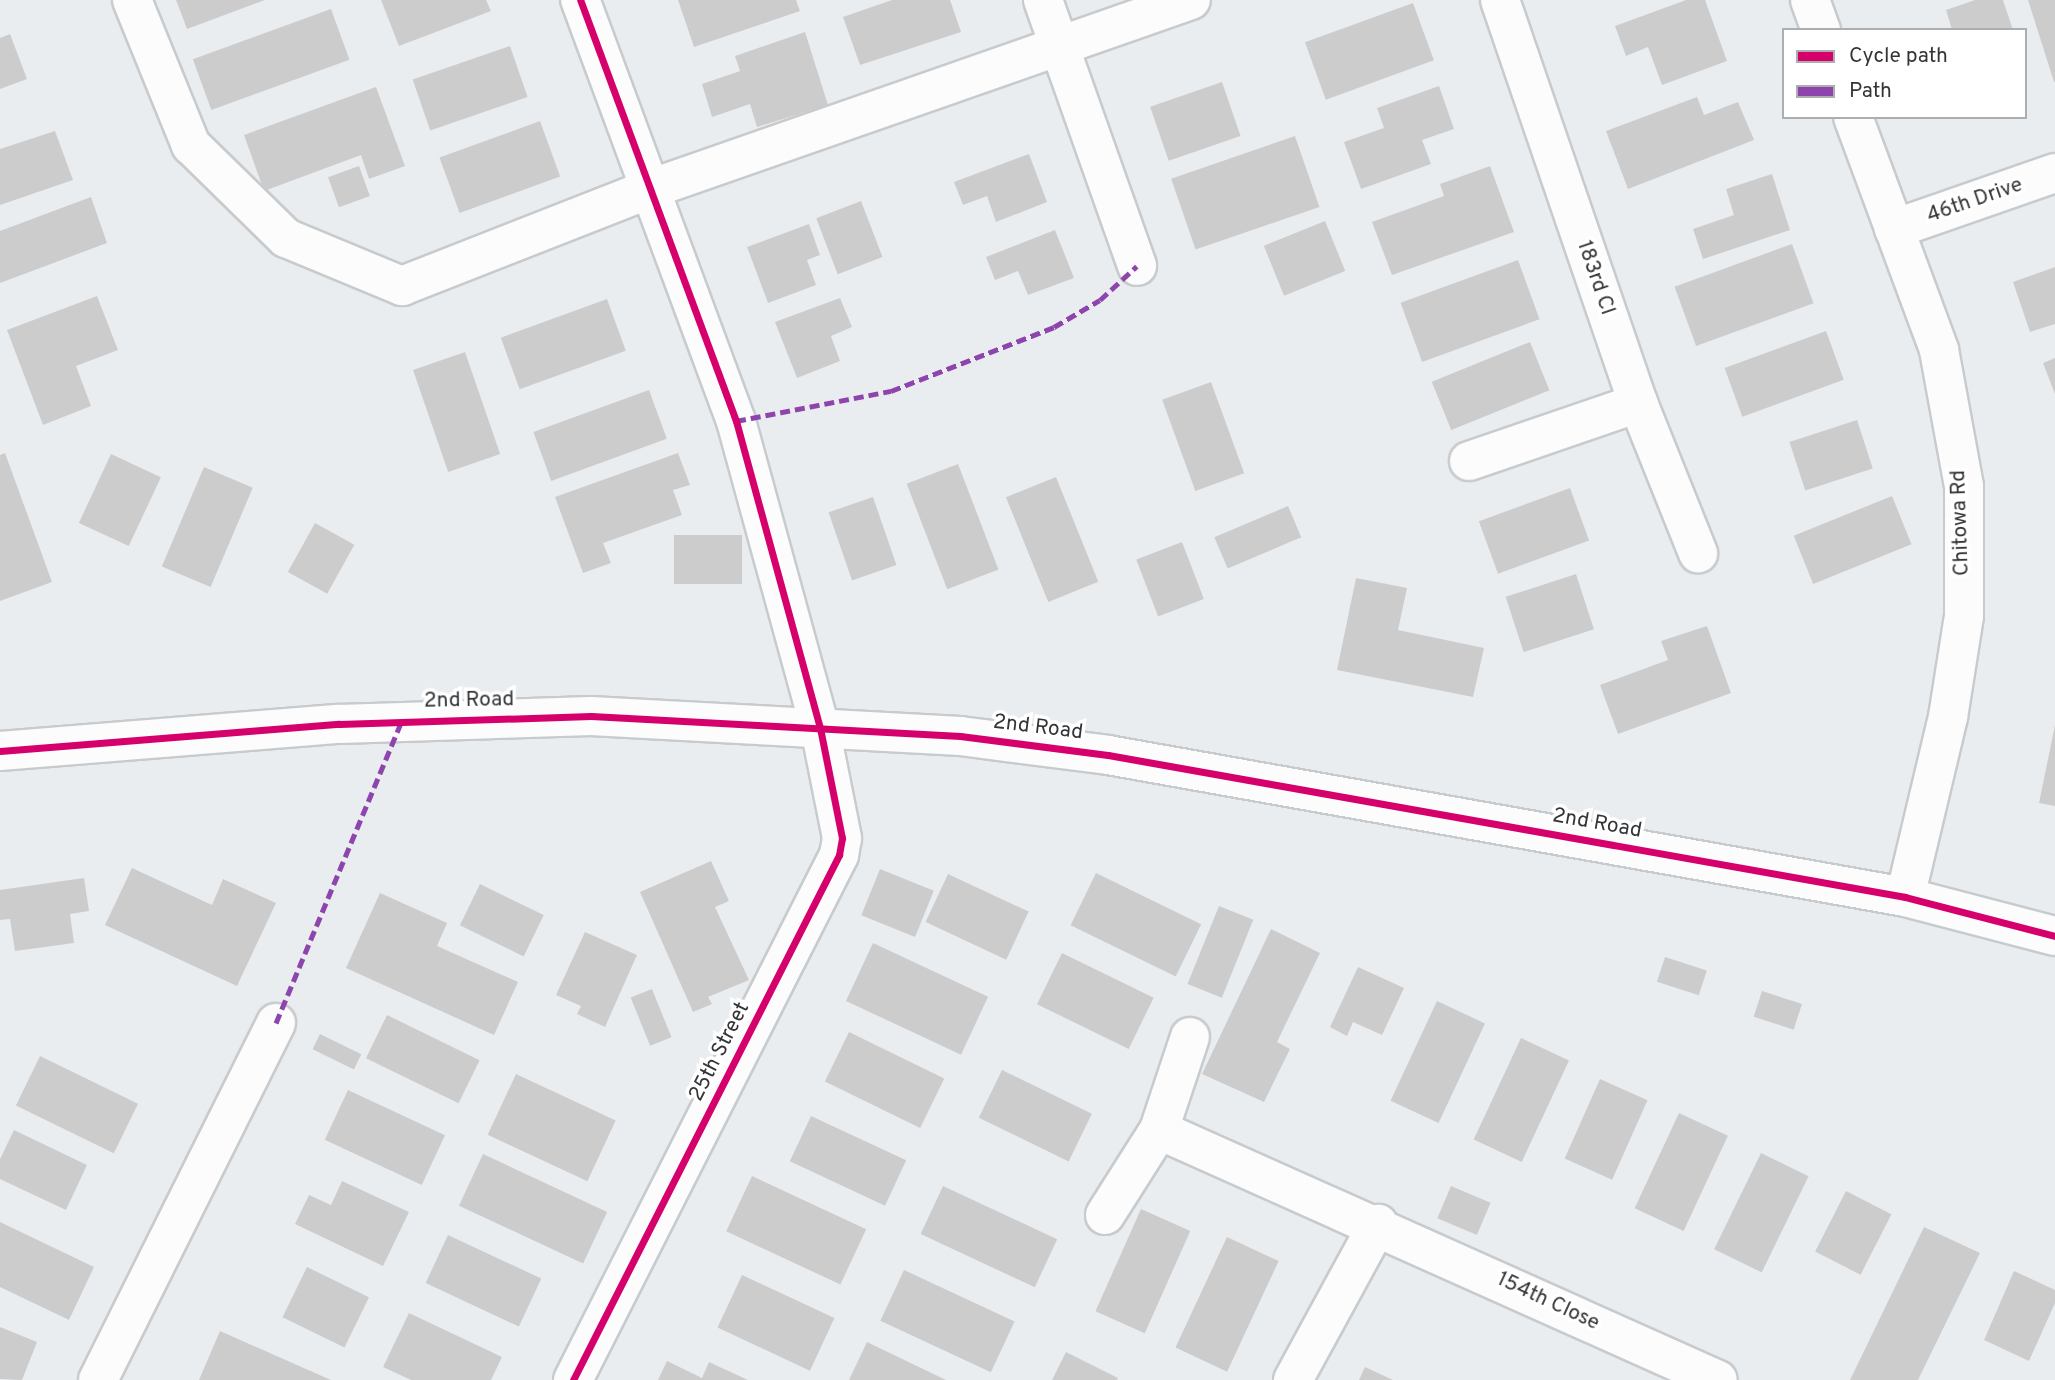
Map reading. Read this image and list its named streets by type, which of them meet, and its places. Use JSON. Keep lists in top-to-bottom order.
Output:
{
  "streets": {
    "street": [
      "46th Drive",
      "183rd Cl",
      "Chitowa Rd",
      "2nd Road",
      "25th Street",
      "154th Close"
    ]
  },
  "crossings": [
    ["46th Drive", "Chitowa Rd"],
    ["Chitowa Rd", "2nd Road"],
    ["2nd Road", "25th Street"]
  ],
  "legend": ["Cycle path", "Path"]
}
